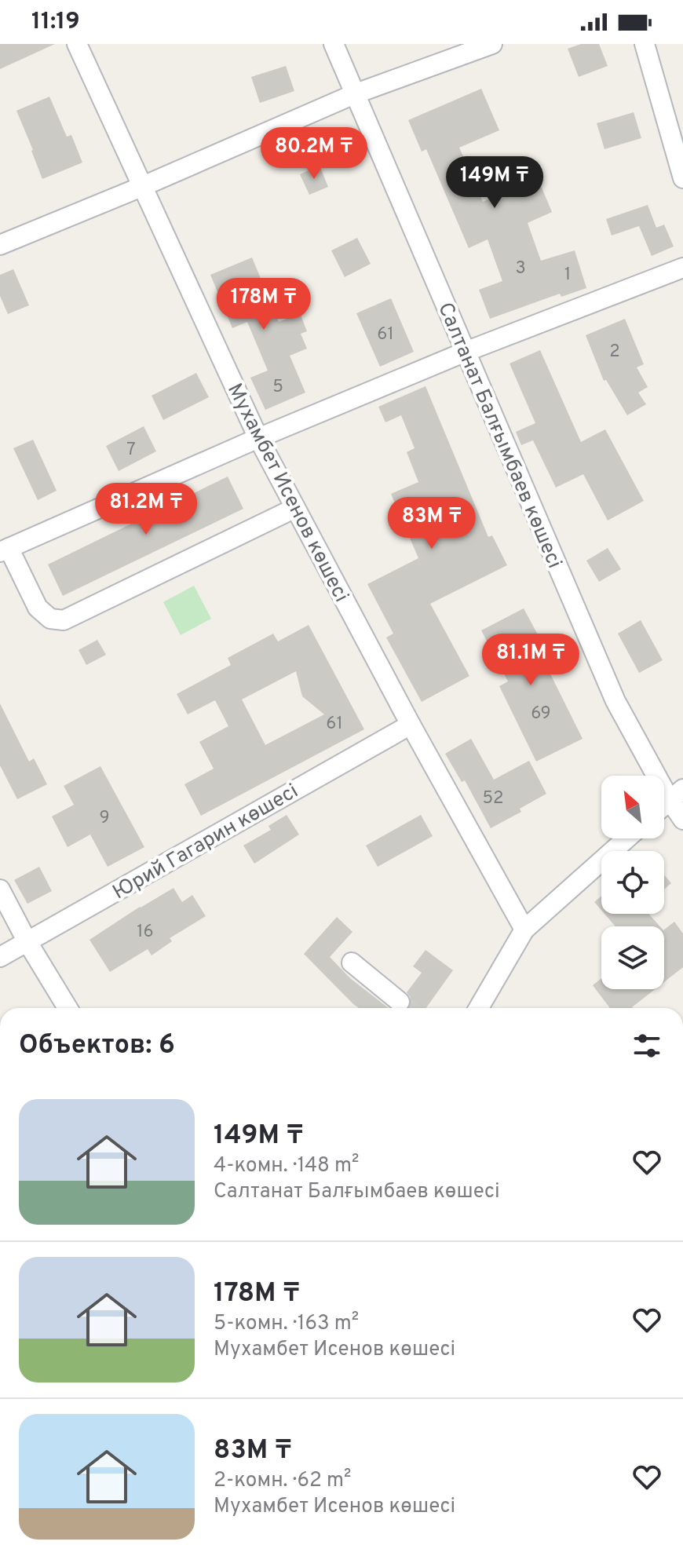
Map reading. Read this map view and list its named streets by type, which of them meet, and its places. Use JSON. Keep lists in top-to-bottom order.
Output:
{
  "streets": {
    "street": ["Салтанат Балғымбаев көшесі", "Мухамбет Исенов көшесі", "Юрий Гагарин көшесі"]
  },
  "crossings": [
    ["Мухамбет Исенов көшесі", "Юрий Гагарин көшесі"]
  ],
  "house_numbers": [
    "3",
    "1",
    "61",
    "2",
    "5",
    "7",
    "69",
    "61",
    "52",
    "9",
    "16"
  ],
  "north": "top left",
  "page": {
    "status": "11:19",
    "price": [
      "80.2M ₸",
      "149M ₸",
      "178M ₸",
      "81.2M ₸",
      "83M ₸",
      "81.1M ₸"
    ],
    "heading": "Объектов: 6",
    "list": [
      {
        "name": "149M ₸",
        "note": "4-комн. · 148 m² · Салтанат Балғымбаев көшесі"
      },
      {
        "name": "178M ₸",
        "note": "5-комн. · 163 m² · Мухамбет Исенов көшесі"
      },
      {
        "name": "83M ₸",
        "note": "2-комн. · 62 m² · Мухамбет Исенов көшесі"
      }
    ]
  }
}
